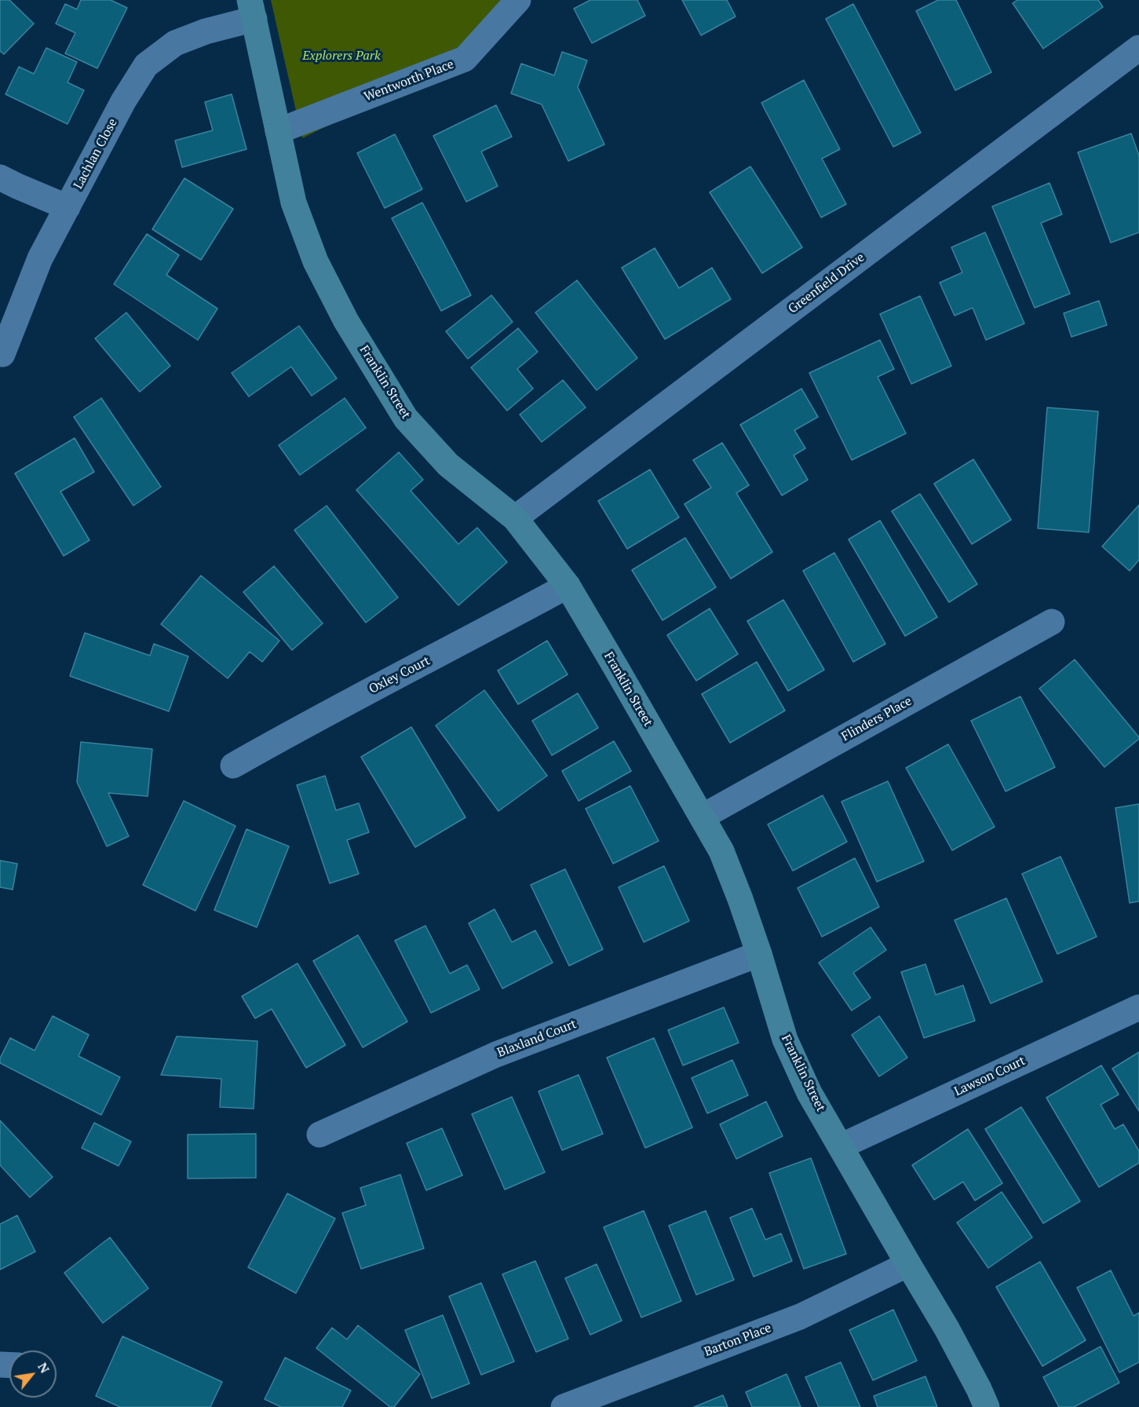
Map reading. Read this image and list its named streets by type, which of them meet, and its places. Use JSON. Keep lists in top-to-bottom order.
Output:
{
  "streets": {
    "street": [
      "Wentworth Place",
      "Lachlan Close",
      "Greenfield Drive",
      "Franklin Street",
      "Oxley Court",
      "Flinders Place",
      "Blaxland Court",
      "Lawson Court",
      "Barton Place"
    ]
  },
  "crossings": [
    ["Wentworth Place", "Franklin Street"],
    ["Lachlan Close", "Franklin Street"],
    ["Greenfield Drive", "Franklin Street"],
    ["Franklin Street", "Oxley Court"],
    ["Franklin Street", "Flinders Place"],
    ["Franklin Street", "Blaxland Court"],
    ["Franklin Street", "Lawson Court"],
    ["Franklin Street", "Barton Place"]
  ],
  "parks": ["Explorers Park"],
  "north": "top right"
}
